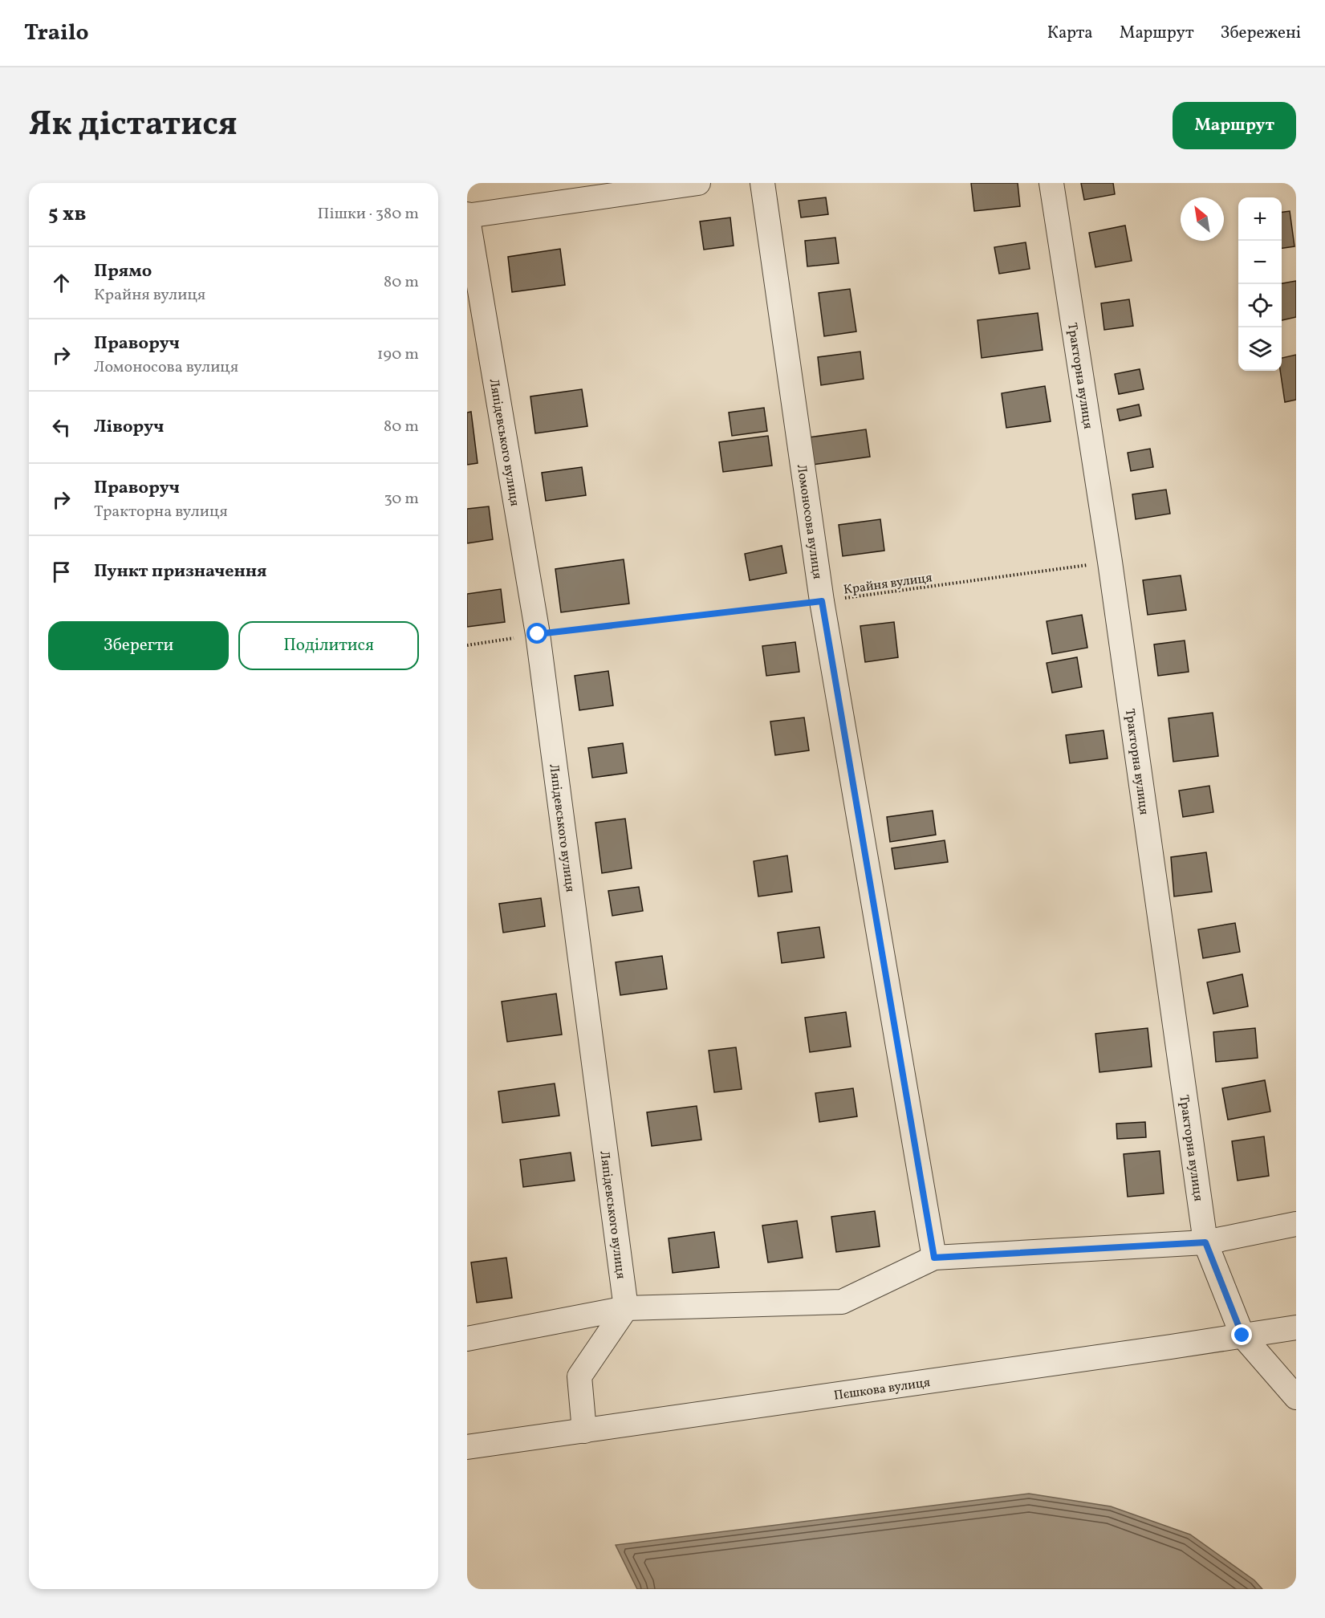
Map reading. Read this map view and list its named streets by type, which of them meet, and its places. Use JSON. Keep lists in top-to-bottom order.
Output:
{
  "streets": {
    "street": [
      "Тракторна вулиця",
      "Ляпідевського вулиця",
      "Ломоносова вулиця",
      "Пєшкова вулиця"
    ],
    "path": ["Крайня вулиця"]
  },
  "crossings": [
    ["Тракторна вулиця", "Крайня вулиця"],
    ["Тракторна вулиця", "Пєшкова вулиця"],
    ["Ляпідевського вулиця", "Крайня вулиця"],
    ["Ломоносова вулиця", "Крайня вулиця"]
  ],
  "north": "top left",
  "page": {
    "header": "Trailo",
    "nav": ["Карта", "Маршрут", "Збережені"],
    "title": "Як дістатися",
    "buttons": [
      "Маршрут",
      ["Зберегти", "Поділитися"]
    ],
    "heading": ["5 хв", "Пішки · 380 m"],
    "map_buttons": ["+", "−"],
    "list": [
      ["Прямо", "Крайня вулиця", "80 m"],
      ["Праворуч", "Ломоносова вулиця", "190 m"],
      ["Ліворуч", "80 m"],
      ["Праворуч", "Тракторна вулиця", "30 m"],
      "Пункт призначення"
    ]
  }
}
